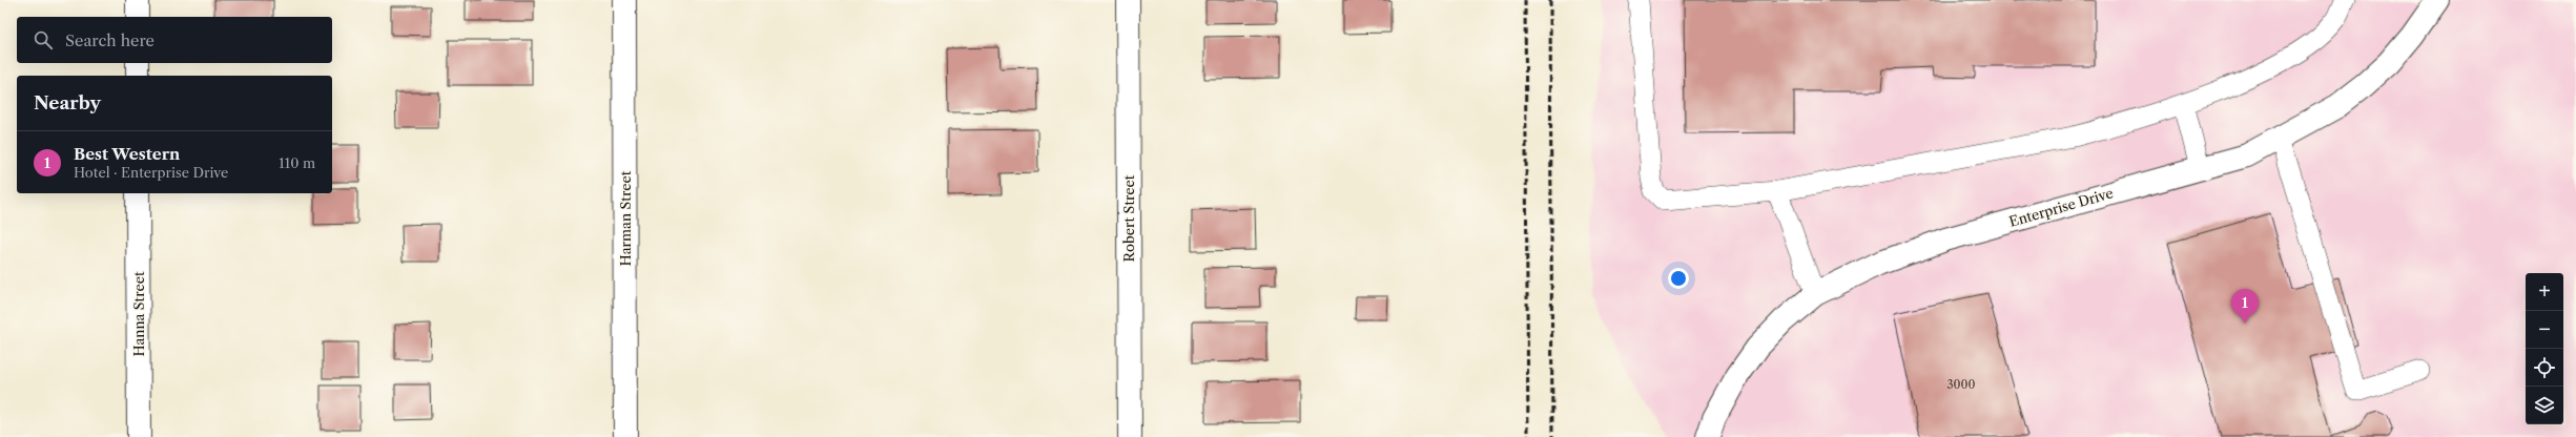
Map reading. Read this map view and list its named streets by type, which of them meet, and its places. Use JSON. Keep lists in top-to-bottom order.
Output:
{
  "streets": {
    "street": [
      "Enterprise Drive",
      "Harman Street",
      "Robert Street",
      "Hanna Street"
    ]
  },
  "house_numbers": ["3000"],
  "page": {
    "search": "Search here",
    "heading": "Nearby",
    "list": [
      {
        "mark": "1",
        "name": "Best Western",
        "note": "Hotel · Enterprise Drive",
        "value": "110 m"
      }
    ],
    "map_buttons": ["+", "−"],
    "pins": "1"
  }
}
